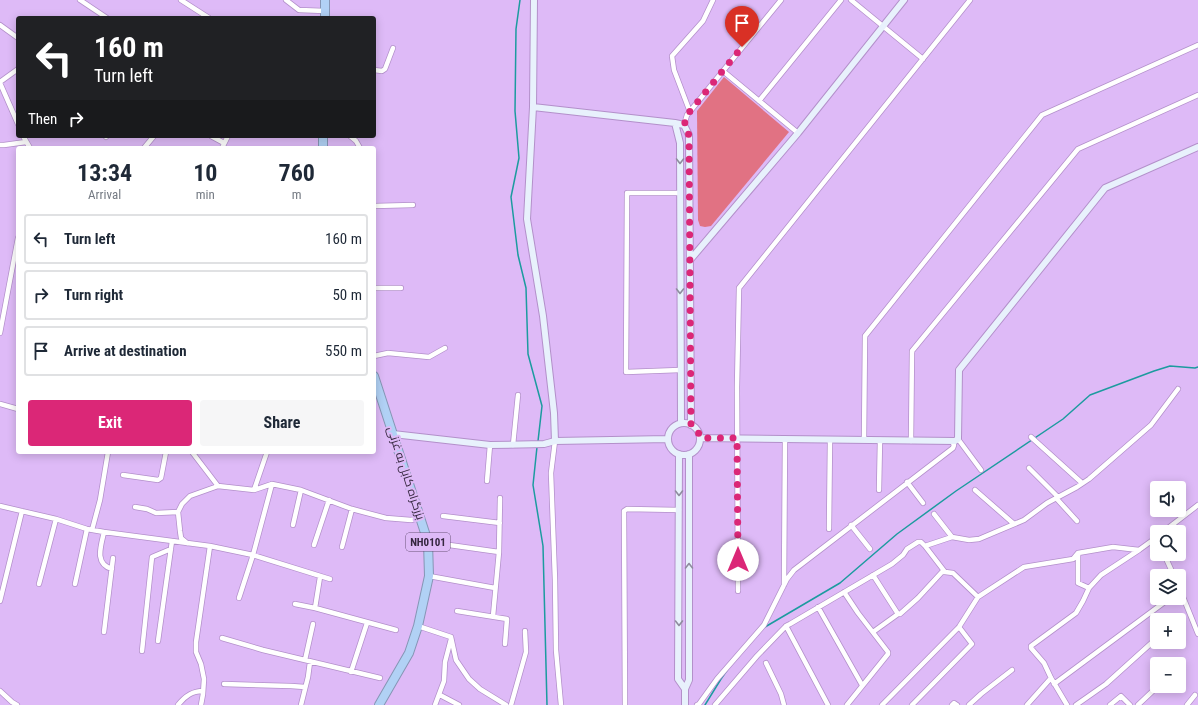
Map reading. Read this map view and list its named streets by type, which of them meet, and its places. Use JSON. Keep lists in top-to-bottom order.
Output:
{
  "streets": {
    "highway": ["بزرگراه کابل به غزنی", "NH0101"]
  },
  "page": {
    "turn": ["160 m", "Turn left"],
    "then": "Then",
    "eta": [
      "13:34",
      "Arrival",
      "10",
      "min",
      "760",
      "m"
    ],
    "list": [
      {
        "name": "Turn left",
        "value": "160 m"
      },
      {
        "name": "Turn right",
        "value": "50 m"
      },
      {
        "name": "Arrive at destination",
        "value": "550 m"
      }
    ],
    "buttons": ["Exit", "Share"],
    "map_buttons": ["+", "−"]
  }
}
